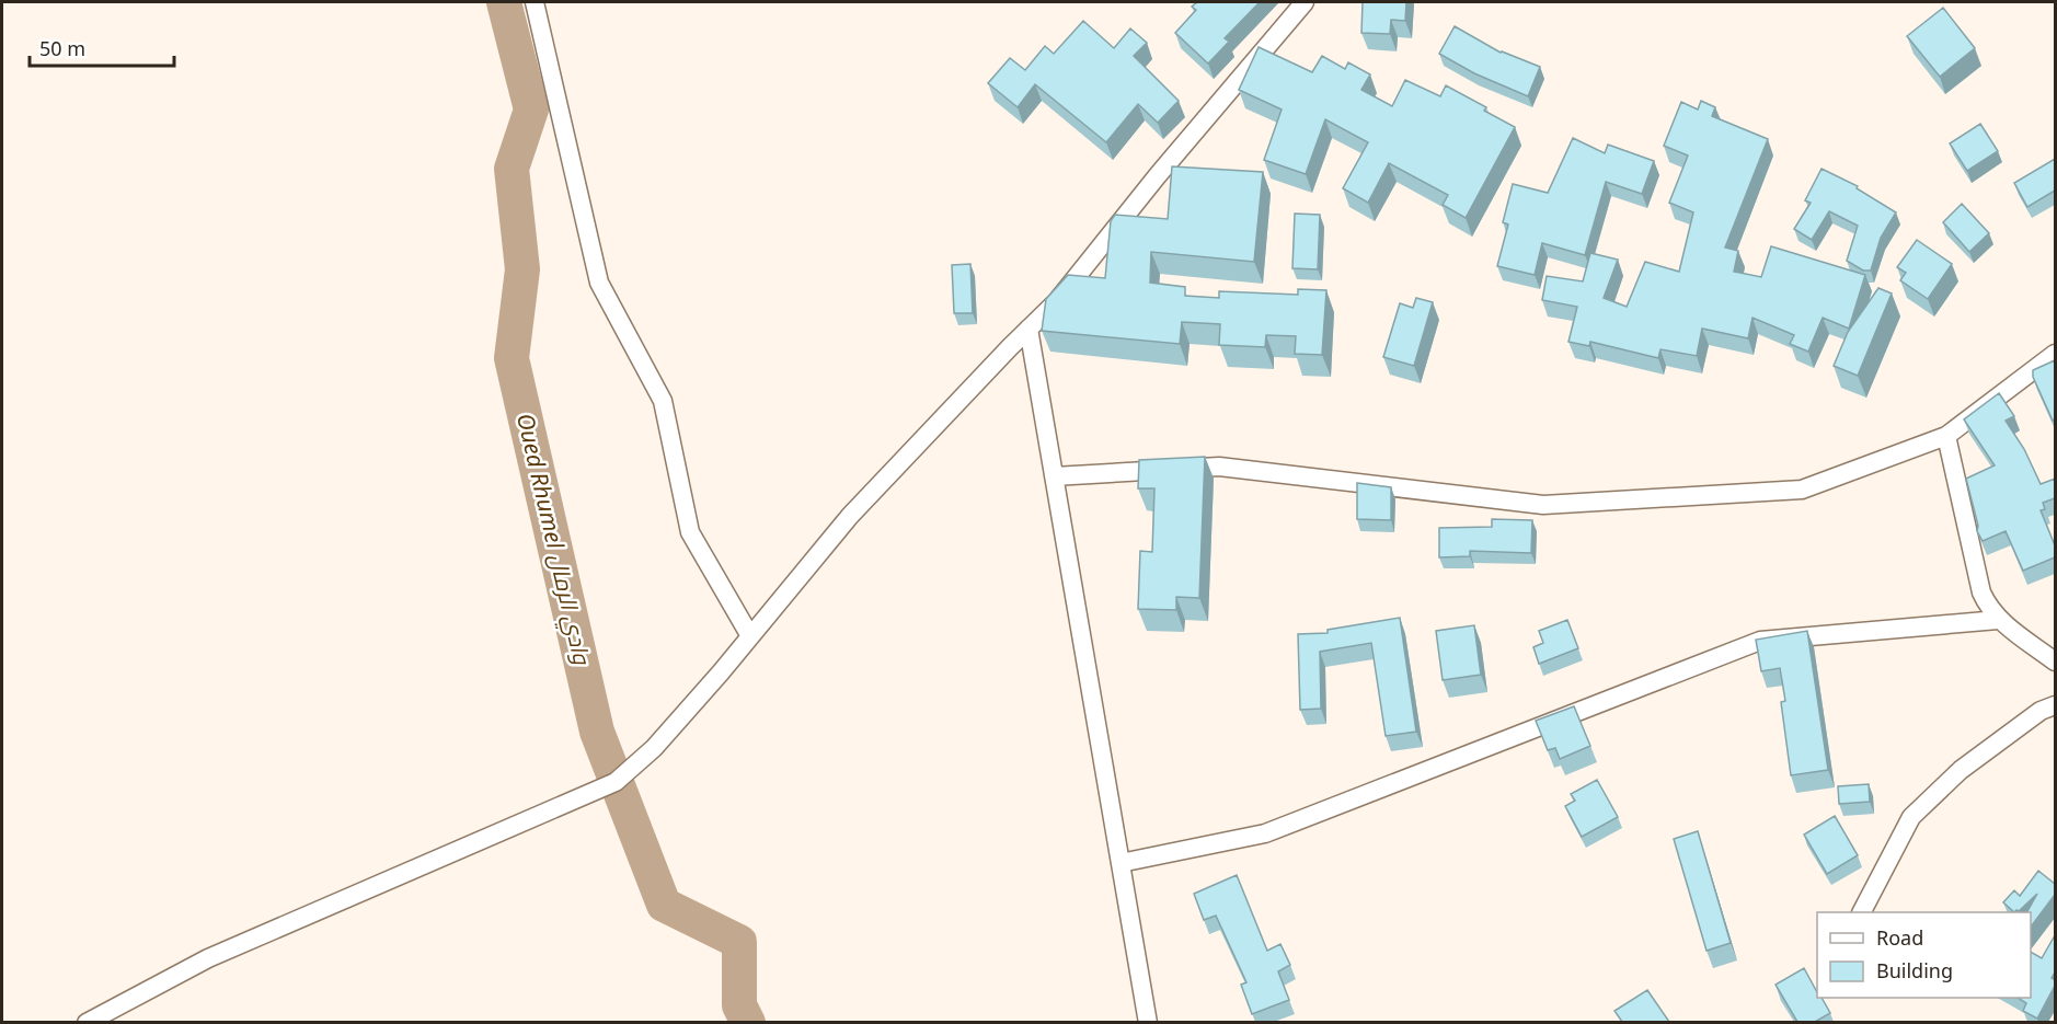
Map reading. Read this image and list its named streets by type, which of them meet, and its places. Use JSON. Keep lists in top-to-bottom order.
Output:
{
  "water": ["Oued Rhumel وادي الرمال"],
  "legend": ["Road", "Building"],
  "scale_bar": "50 m"
}
